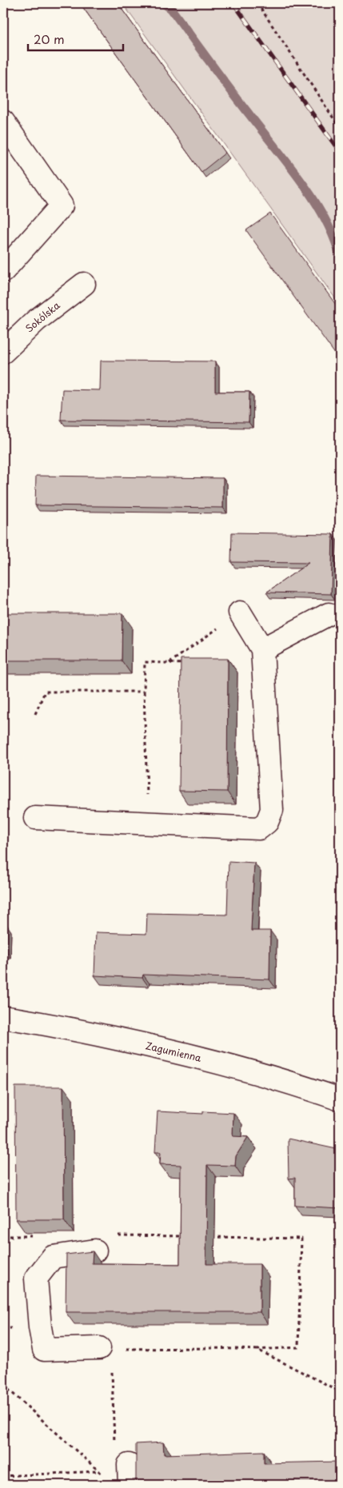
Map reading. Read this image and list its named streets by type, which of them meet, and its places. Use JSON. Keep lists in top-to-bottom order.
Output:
{
  "streets": {
    "street": ["Sokólska", "Zagumienna"]
  },
  "scale_bar": "20 m"
}
